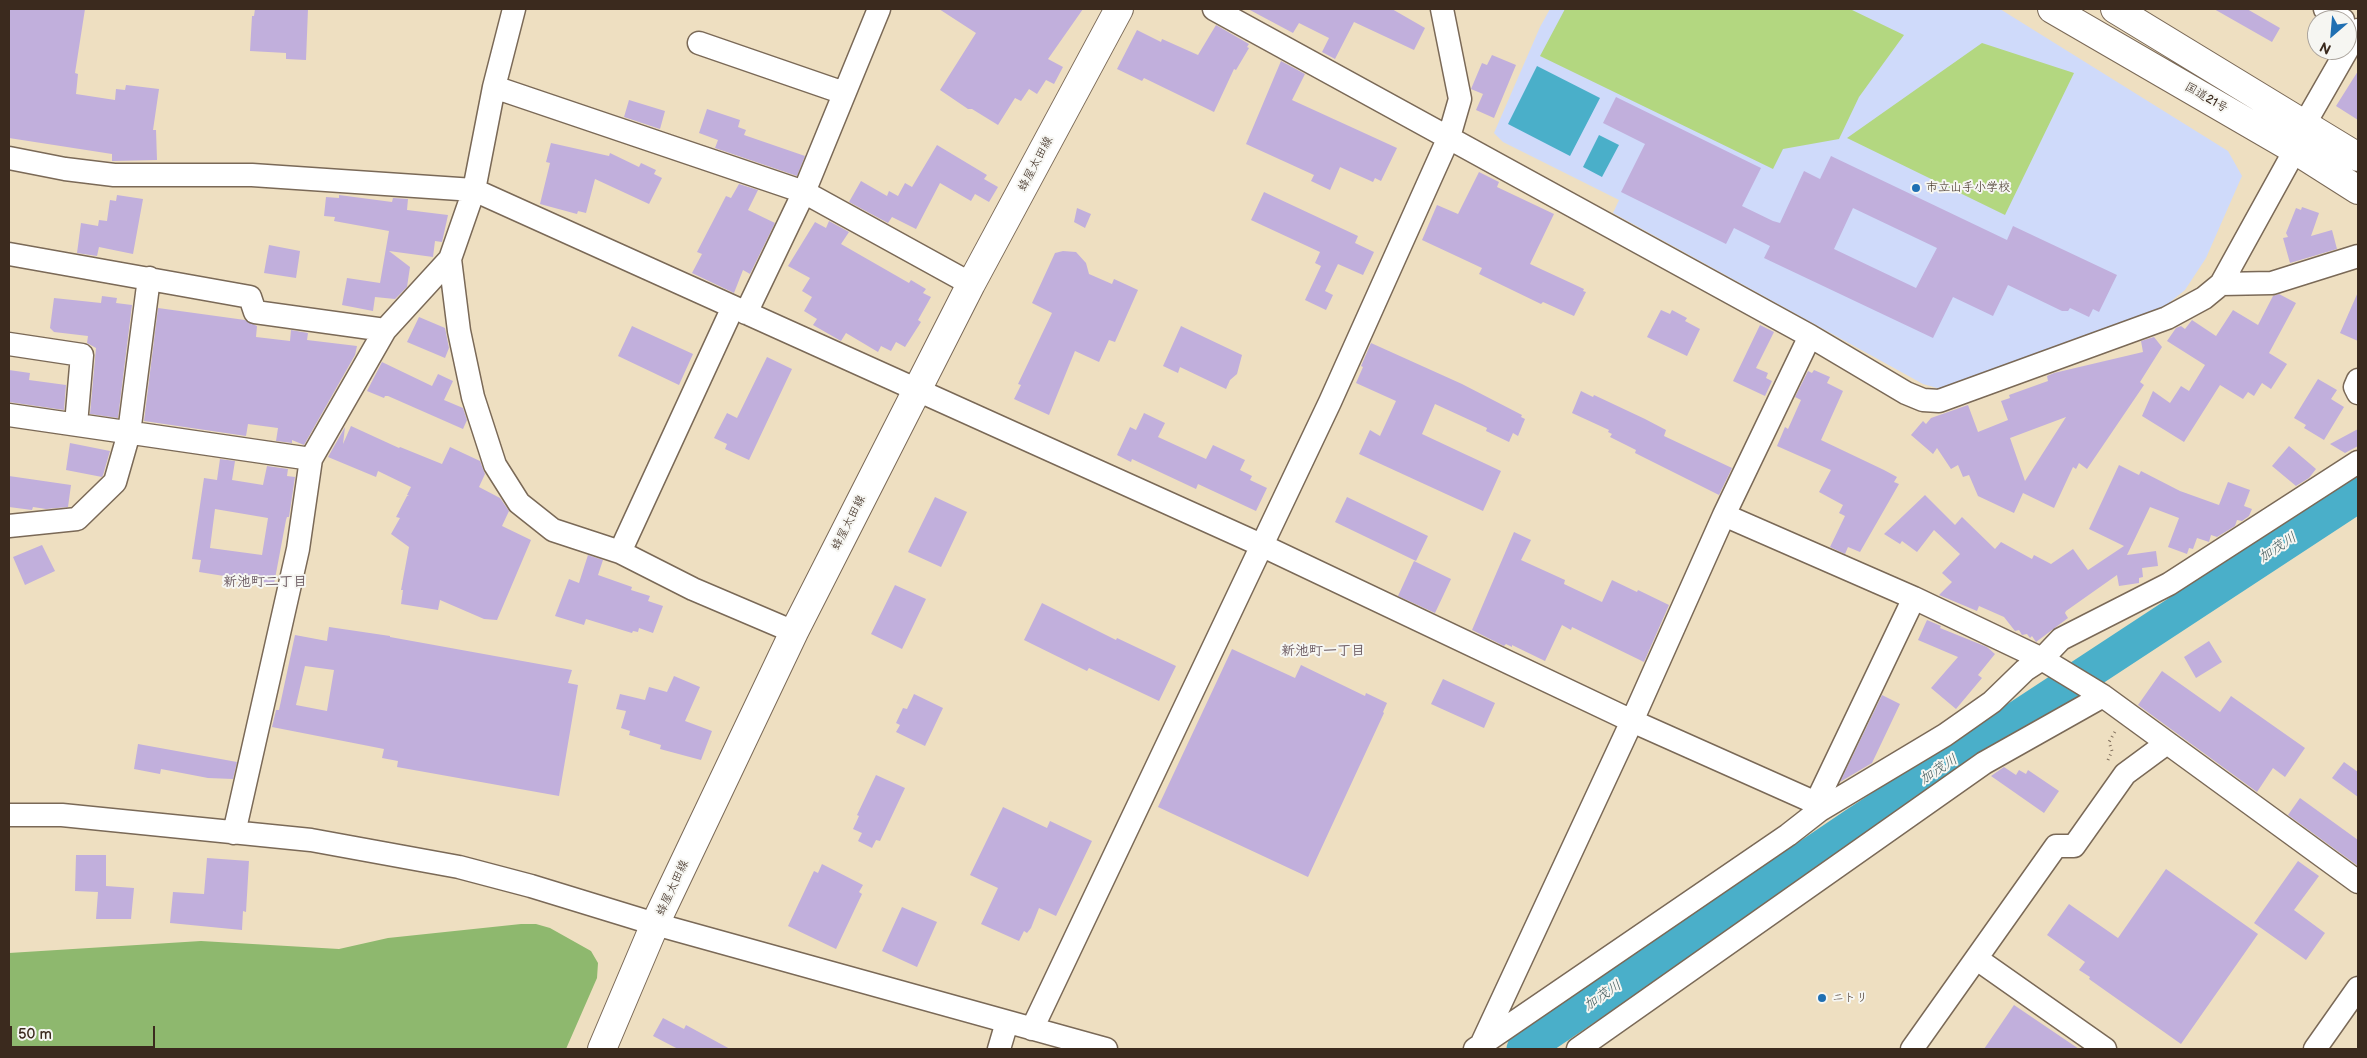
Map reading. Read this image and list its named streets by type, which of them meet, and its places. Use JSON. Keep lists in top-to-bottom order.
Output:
{
  "streets": {
    "main road": ["国道21号", "蜂屋太田線"]
  },
  "districts": ["新池町二丁目", "新池町一丁目"],
  "water": ["加茂川"],
  "places": ["市立山手小学校", "ニトリ"],
  "scale_bar": "50 m",
  "north": "bottom left"
}
